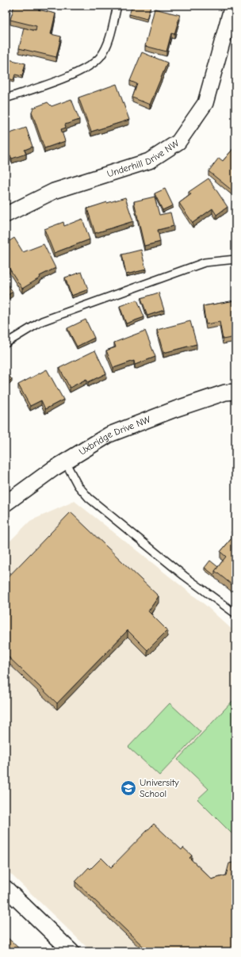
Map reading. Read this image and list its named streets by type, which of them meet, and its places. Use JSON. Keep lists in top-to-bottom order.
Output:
{
  "streets": {
    "street": ["Underhill Drive NW", "Uxbridge Drive NW"]
  },
  "places": {
    "school or university": ["University School"]
  }
}
